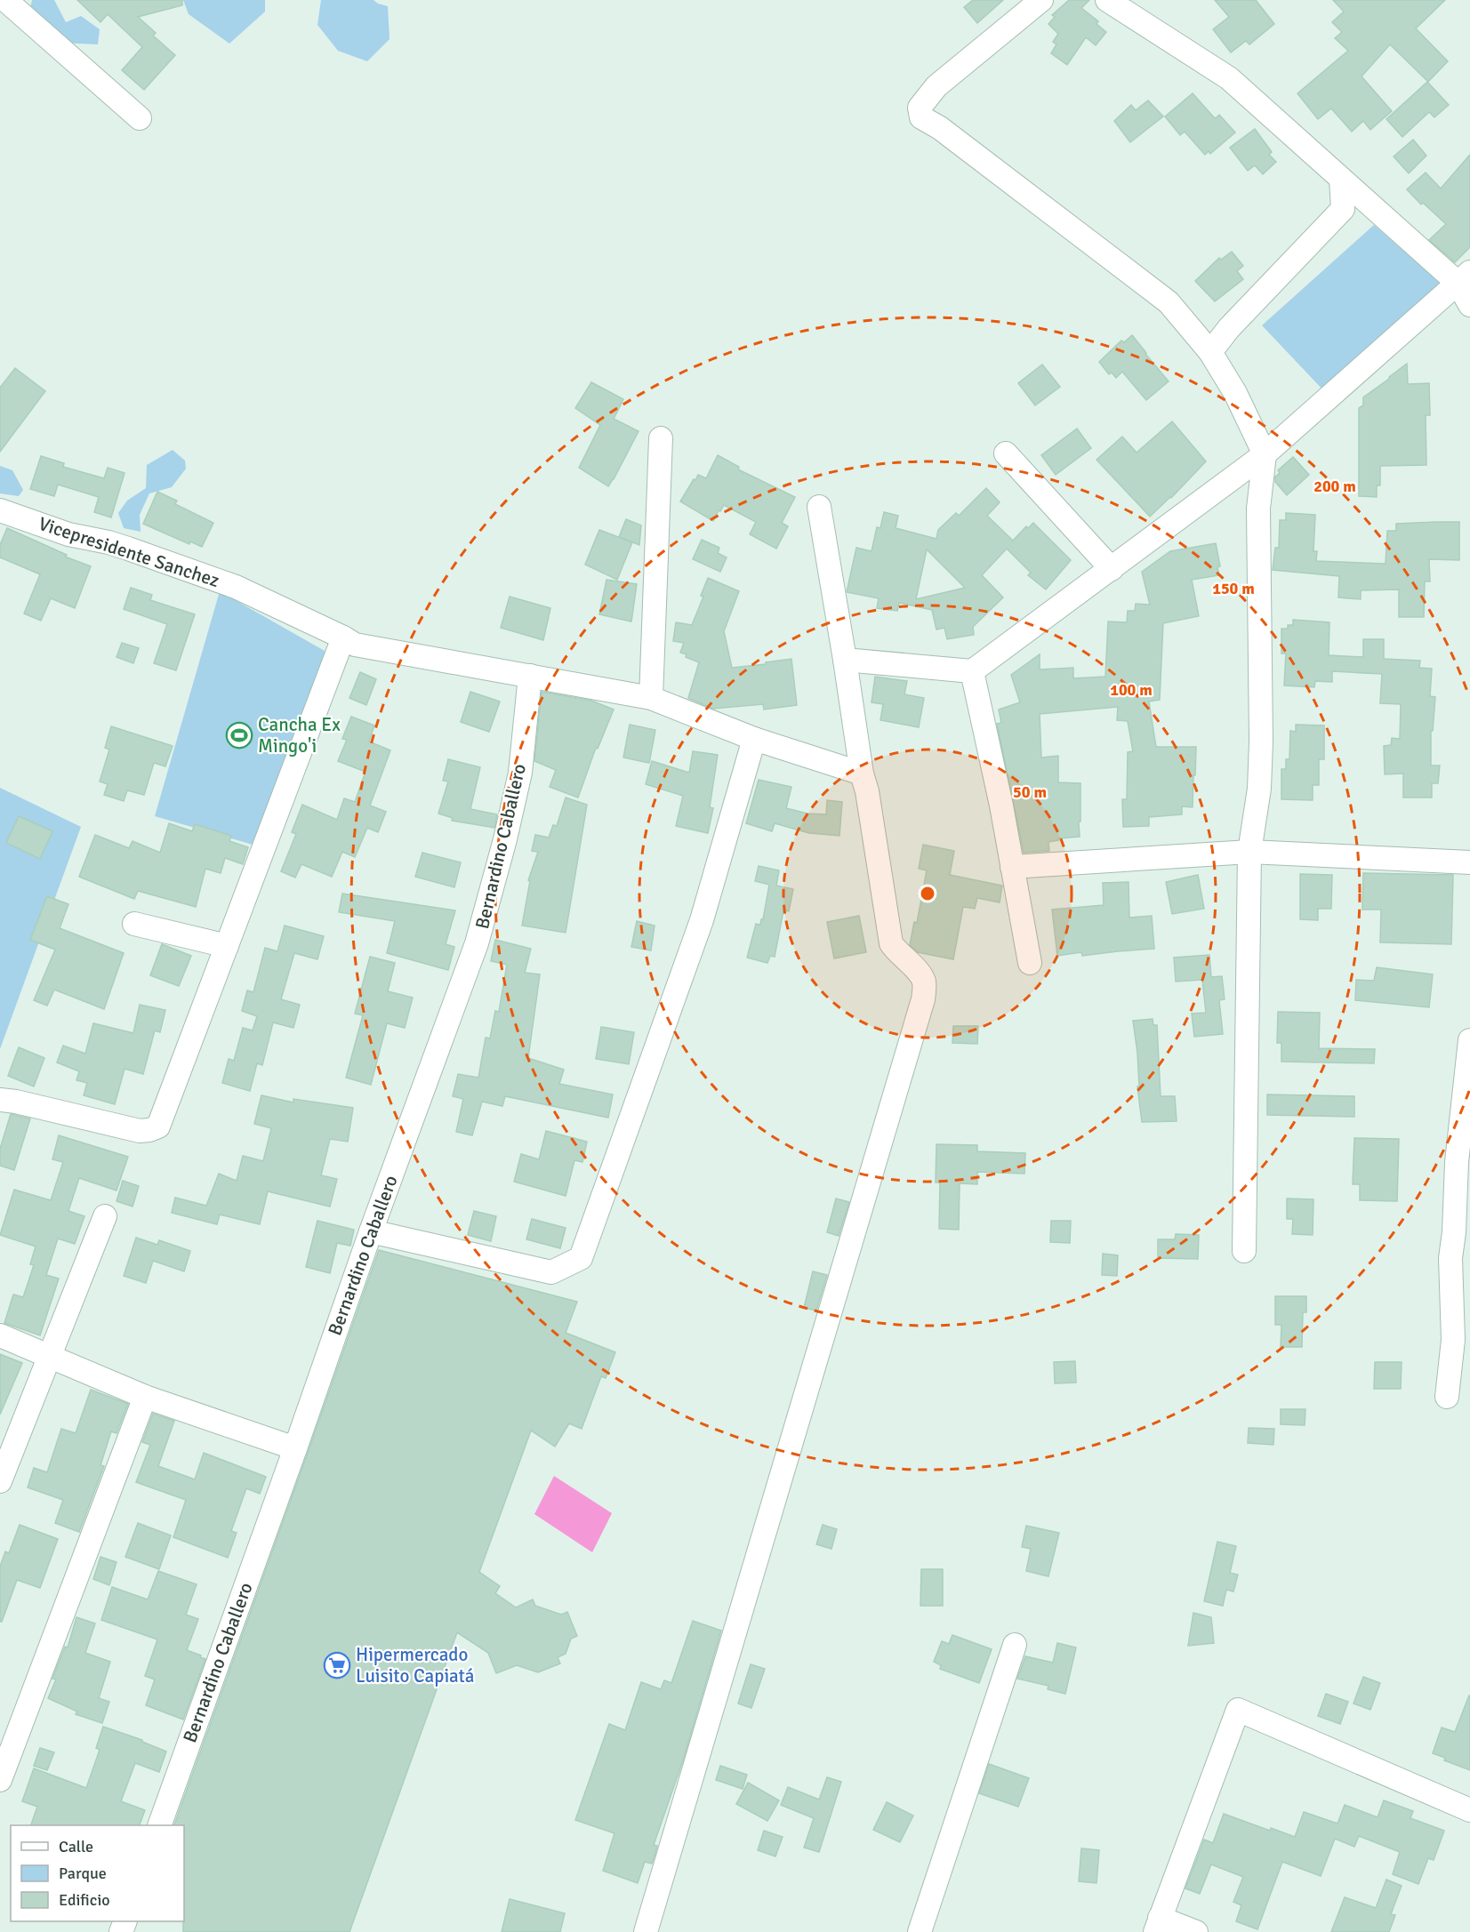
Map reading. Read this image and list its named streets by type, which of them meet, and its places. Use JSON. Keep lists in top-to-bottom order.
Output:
{
  "streets": {
    "street": ["Vicepresidente Sanchez", "Bernardino Caballero"]
  },
  "crossings": [
    ["Vicepresidente Sanchez", "Bernardino Caballero"]
  ],
  "places": {
    "sports": ["Cancha Ex Mingo'i"],
    "supermarket": ["Hipermercado Luisito Capiatá"]
  },
  "legend": ["Calle", "Parque", "Edificio"],
  "rings": [
    "200 m",
    "150 m",
    "100 m",
    "50 m"
  ]
}
